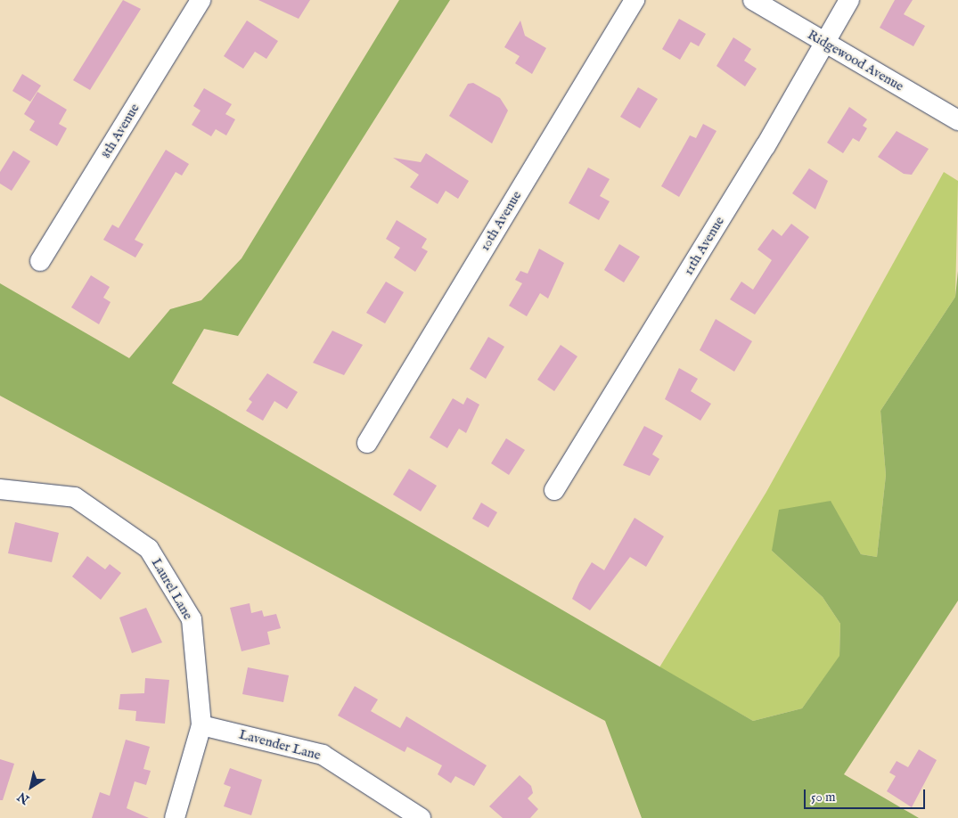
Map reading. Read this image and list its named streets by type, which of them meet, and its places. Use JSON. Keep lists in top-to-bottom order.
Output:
{
  "streets": {
    "street": [
      "Ridgewood Avenue",
      "8th Avenue",
      "10th Avenue",
      "11th Avenue",
      "Laurel Lane",
      "Lavender Lane"
    ]
  },
  "crossings": [
    ["Ridgewood Avenue", "11th Avenue"],
    ["Laurel Lane", "Lavender Lane"]
  ],
  "scale_bar": "50 m",
  "north": "bottom left"
}
